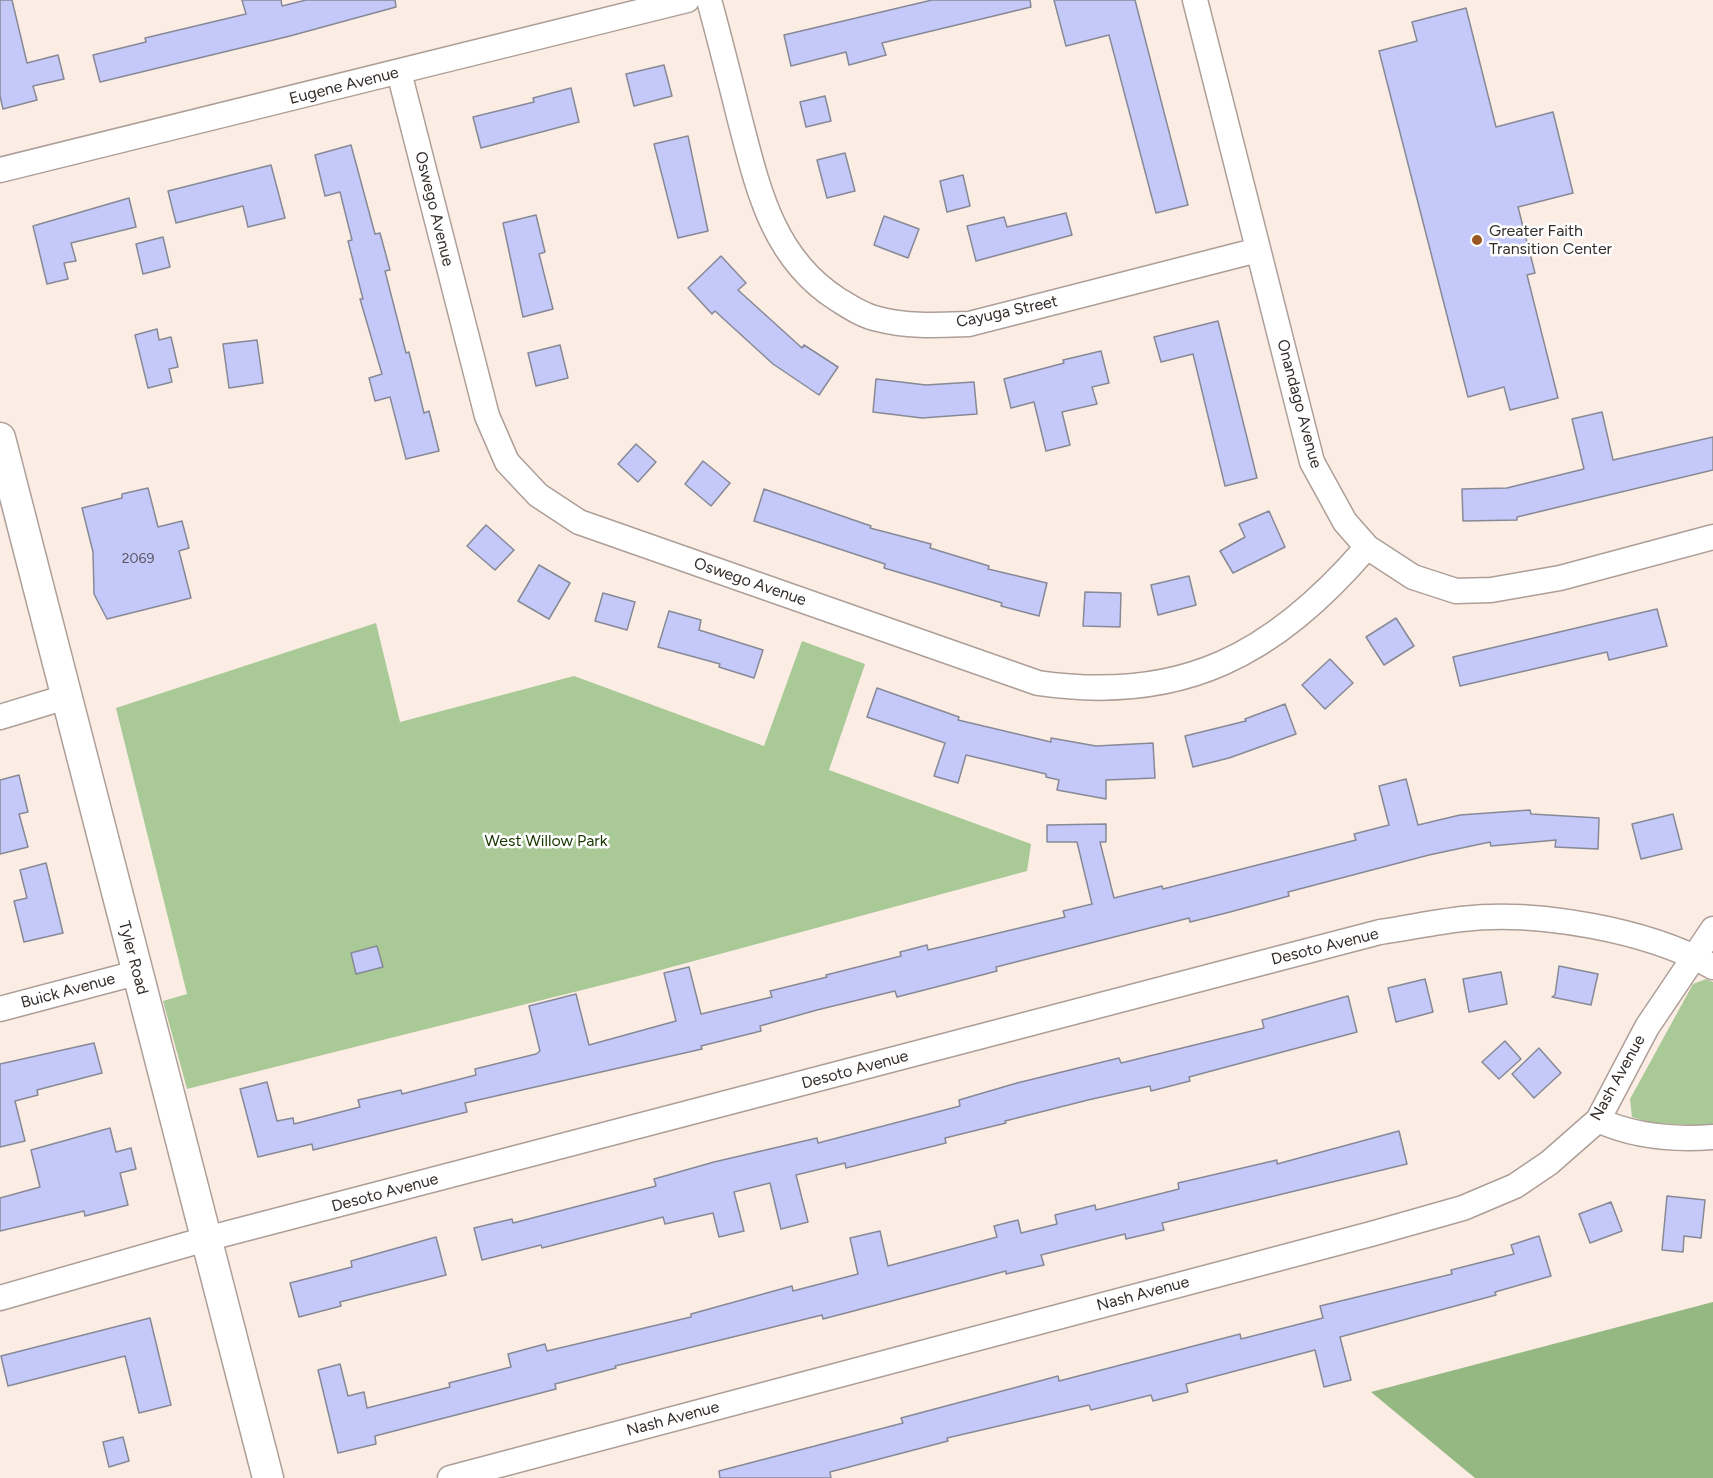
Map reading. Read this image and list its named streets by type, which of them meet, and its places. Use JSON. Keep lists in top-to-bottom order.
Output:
{
  "streets": {
    "street": [
      "Eugene Avenue",
      "Oswego Avenue",
      "Cayuga Street",
      "Onandago Avenue",
      "Desoto Avenue",
      "Tyler Road",
      "Buick Avenue",
      "Nash Avenue"
    ]
  },
  "crossings": [
    ["Eugene Avenue", "Oswego Avenue"],
    ["Oswego Avenue", "Onandago Avenue"],
    ["Cayuga Street", "Onandago Avenue"],
    ["Desoto Avenue", "Tyler Road"],
    ["Desoto Avenue", "Nash Avenue"],
    ["Tyler Road", "Buick Avenue"]
  ],
  "parks": ["West Willow Park"],
  "places": ["Greater Faith Transition Center"],
  "house_numbers": ["2069"]
}
